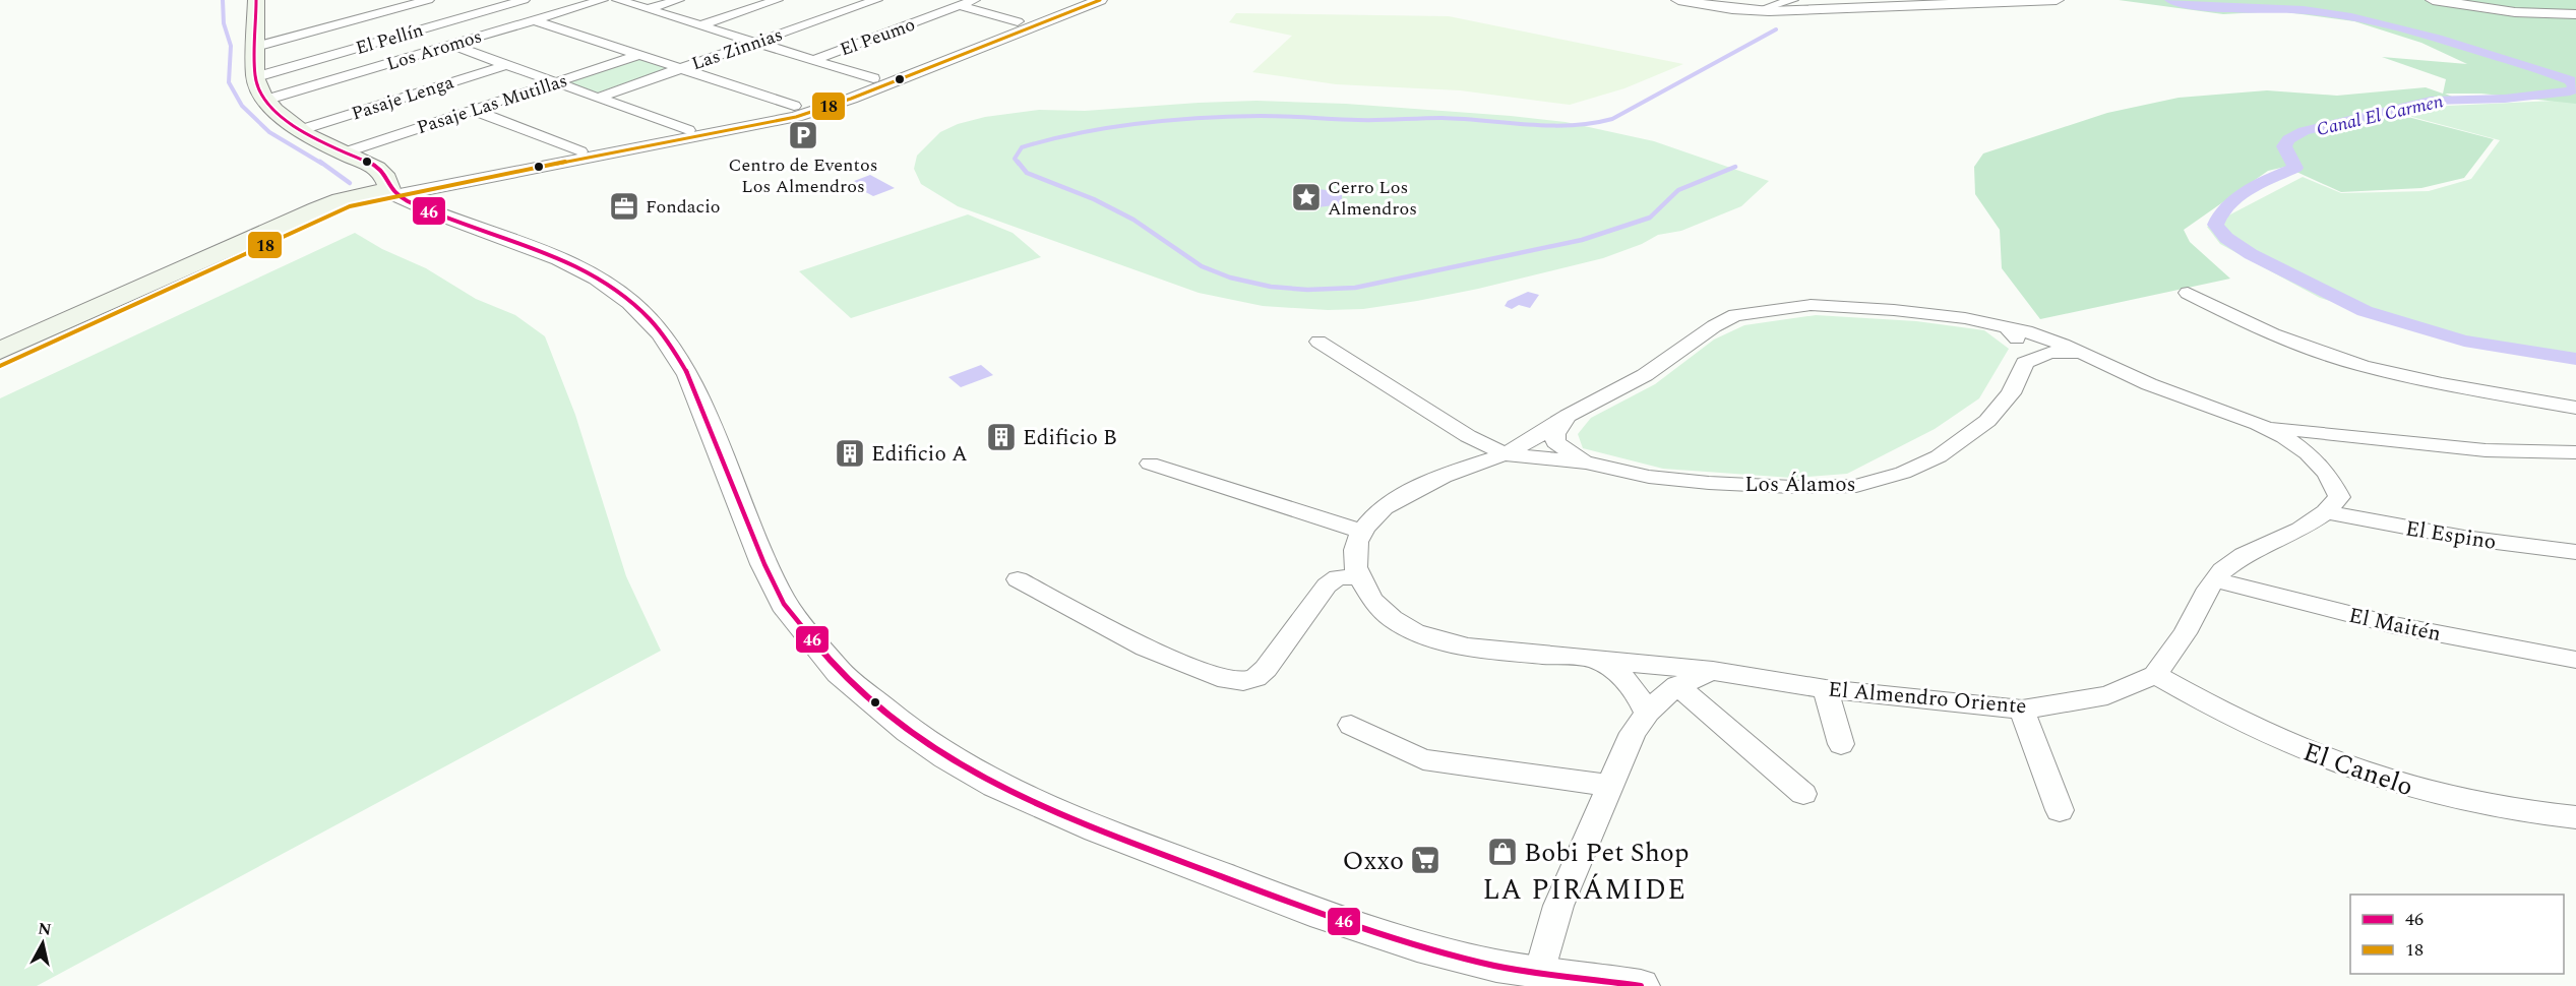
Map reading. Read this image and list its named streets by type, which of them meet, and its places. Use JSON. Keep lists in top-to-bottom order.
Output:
{
  "streets": {
    "street": [
      "El Peumo",
      "El Pellín",
      "Las Zinnias",
      "Los Aromos",
      "Pasaje Lenga",
      "Pasaje Las Mutillas",
      "Los Álamos",
      "El Espino",
      "El Maitén",
      "El Almendro Oriente",
      "El Canelo"
    ]
  },
  "crossings": [
    ["El Almendro Oriente", "El Canelo"]
  ],
  "districts": ["LA PIRÁMIDE"],
  "water": ["Canal El Carmen"],
  "places": {
    "parking": ["Centro de Eventos Los Almendros"],
    "place": ["Cerro Los Almendros"],
    "office": ["Fondacio"],
    "building": ["Edificio B", "Edificio A"],
    "shop": ["Bobi Pet Shop"],
    "supermarket": ["Oxxo"]
  },
  "lines": ["transit line 46", "transit line 18"],
  "legend": ["46", "18"],
  "north": "top"
}
